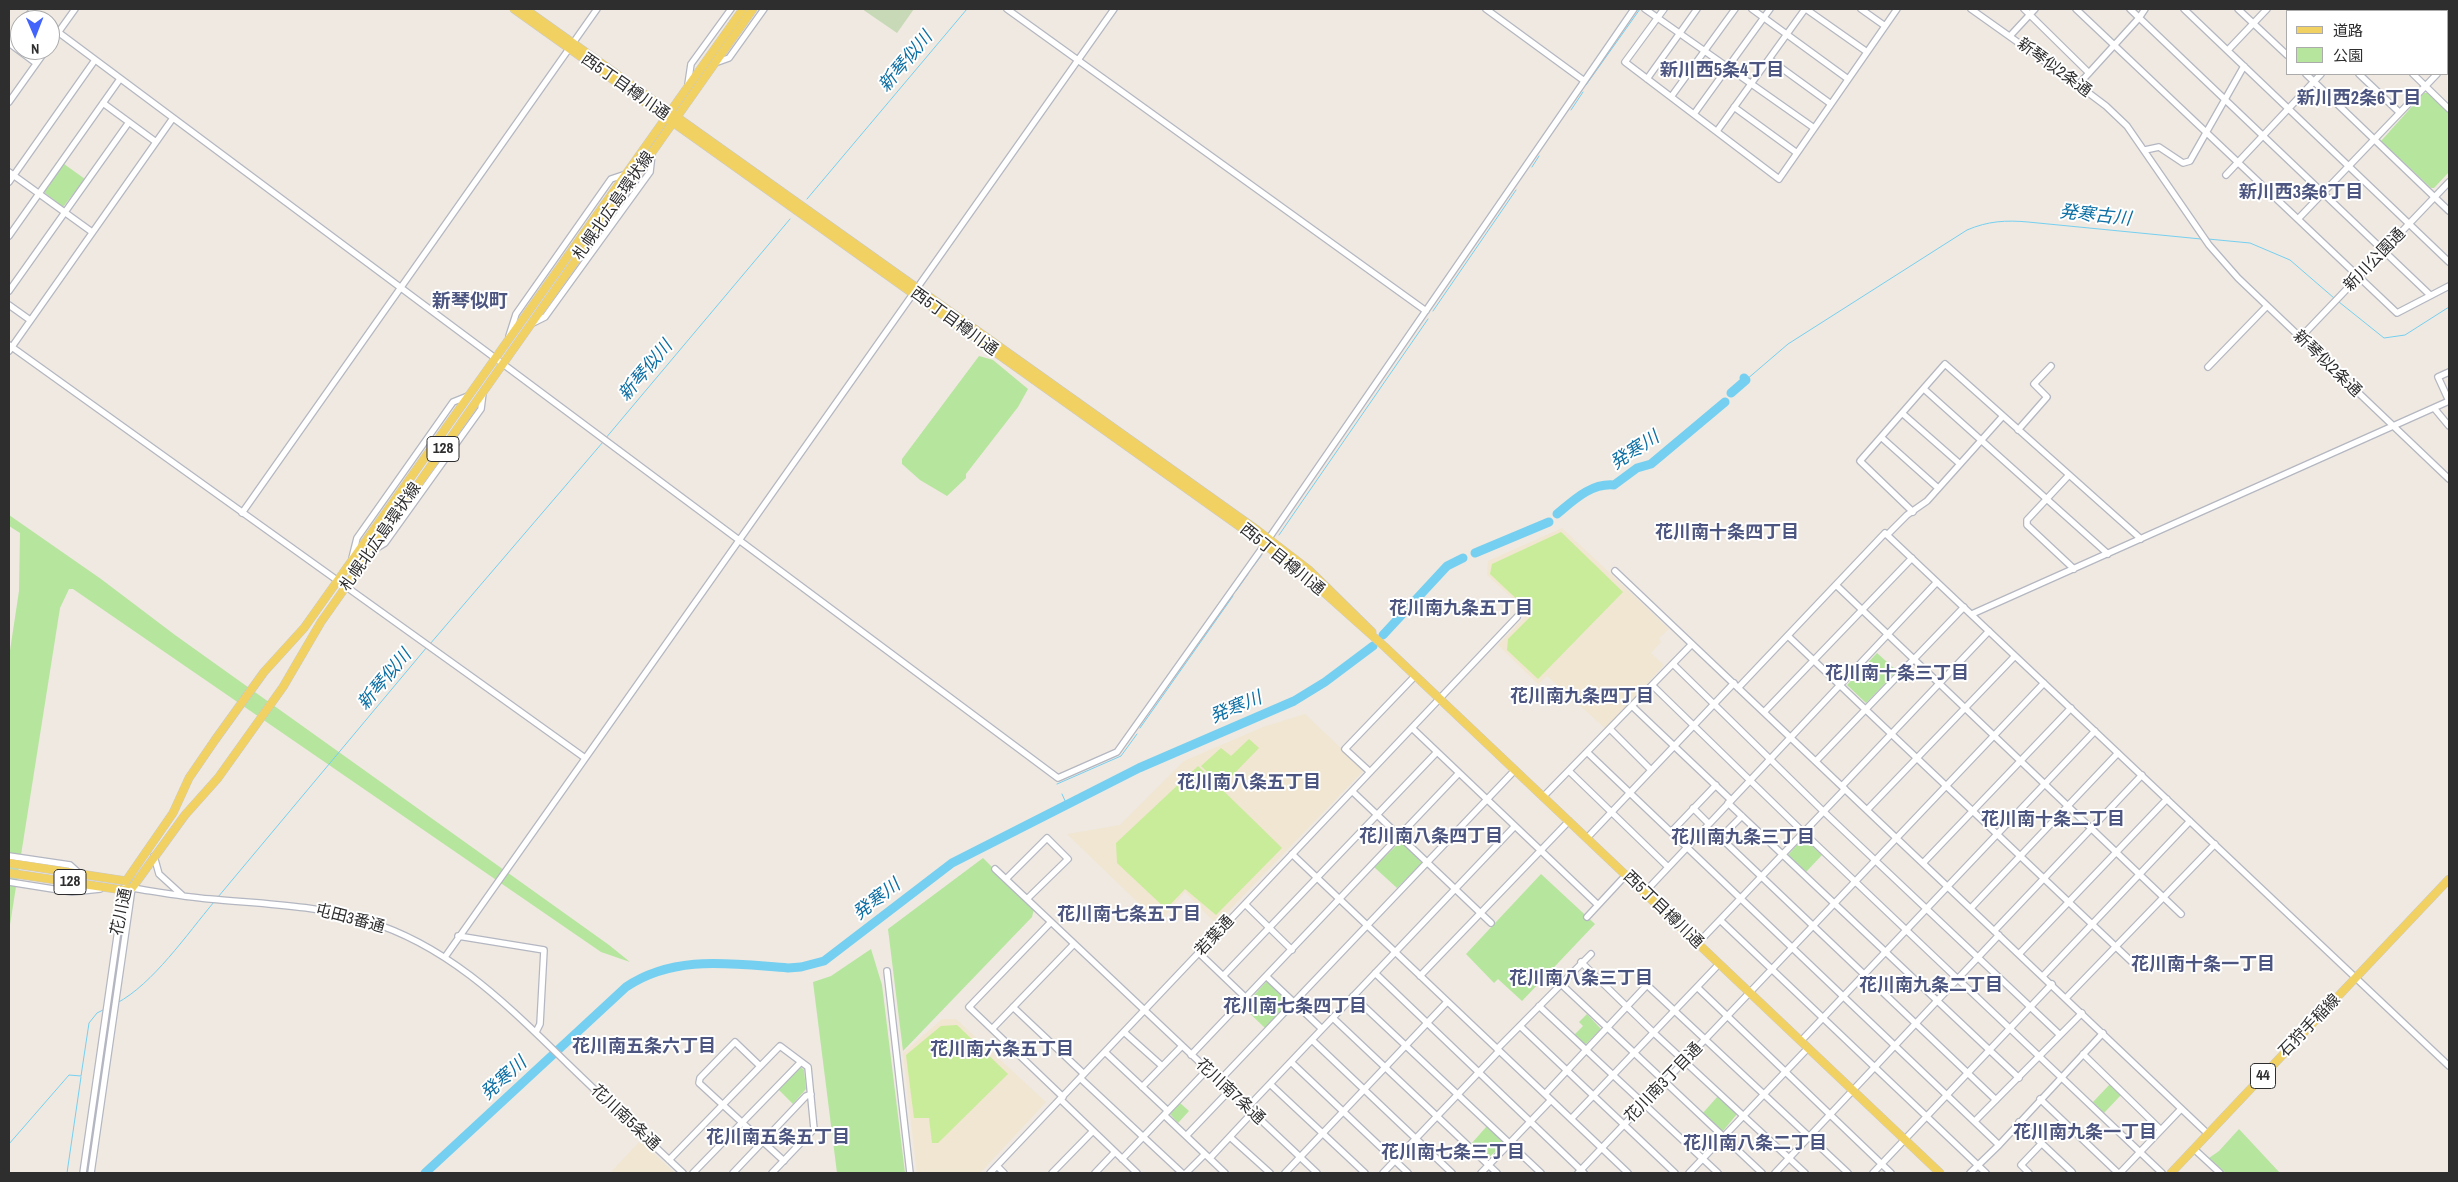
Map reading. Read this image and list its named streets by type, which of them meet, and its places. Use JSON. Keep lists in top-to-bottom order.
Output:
{
  "streets": {
    "main road": [
      "西5丁目樽川通",
      "札幌北広島環状線",
      "128",
      "石狩手稲線",
      "44"
    ],
    "street": [
      "新琴似2条通",
      "新川公園通",
      "花川通",
      "屯田3番通",
      "若葉通",
      "花川南3丁目通",
      "花川南7条通",
      "花川南5条通"
    ]
  },
  "crossings": [
    ["新琴似2条通", "新川公園通"],
    ["西5丁目樽川通", "札幌北広島環状線"],
    ["西5丁目樽川通", "若葉通"],
    ["西5丁目樽川通", "花川南3丁目通"],
    ["札幌北広島環状線", "128"],
    ["札幌北広島環状線", "花川通"],
    ["札幌北広島環状線", "屯田3番通"],
    ["128", "花川通"],
    ["128", "屯田3番通"],
    ["花川通", "屯田3番通"],
    ["屯田3番通", "花川南5条通"],
    ["若葉通", "花川南7条通"]
  ],
  "districts": [
    "新川西5条4丁目",
    "新川西2条6丁目",
    "新川西3条6丁目",
    "新琴似町",
    "花川南十条四丁目",
    "花川南九条五丁目",
    "花川南十条三丁目",
    "花川南九条四丁目",
    "花川南八条五丁目",
    "花川南十条二丁目",
    "花川南八条四丁目",
    "花川南九条三丁目",
    "花川南七条五丁目",
    "花川南十条一丁目",
    "花川南八条三丁目",
    "花川南九条二丁目",
    "花川南七条四丁目",
    "花川南五条六丁目",
    "花川南六条五丁目",
    "花川南九条一丁目",
    "花川南五条五丁目",
    "花川南八条二丁目",
    "花川南七条三丁目"
  ],
  "water": ["新琴似川", "発寒古川", "発寒川"],
  "legend": ["道路", "公園"],
  "north": "bottom"
}
